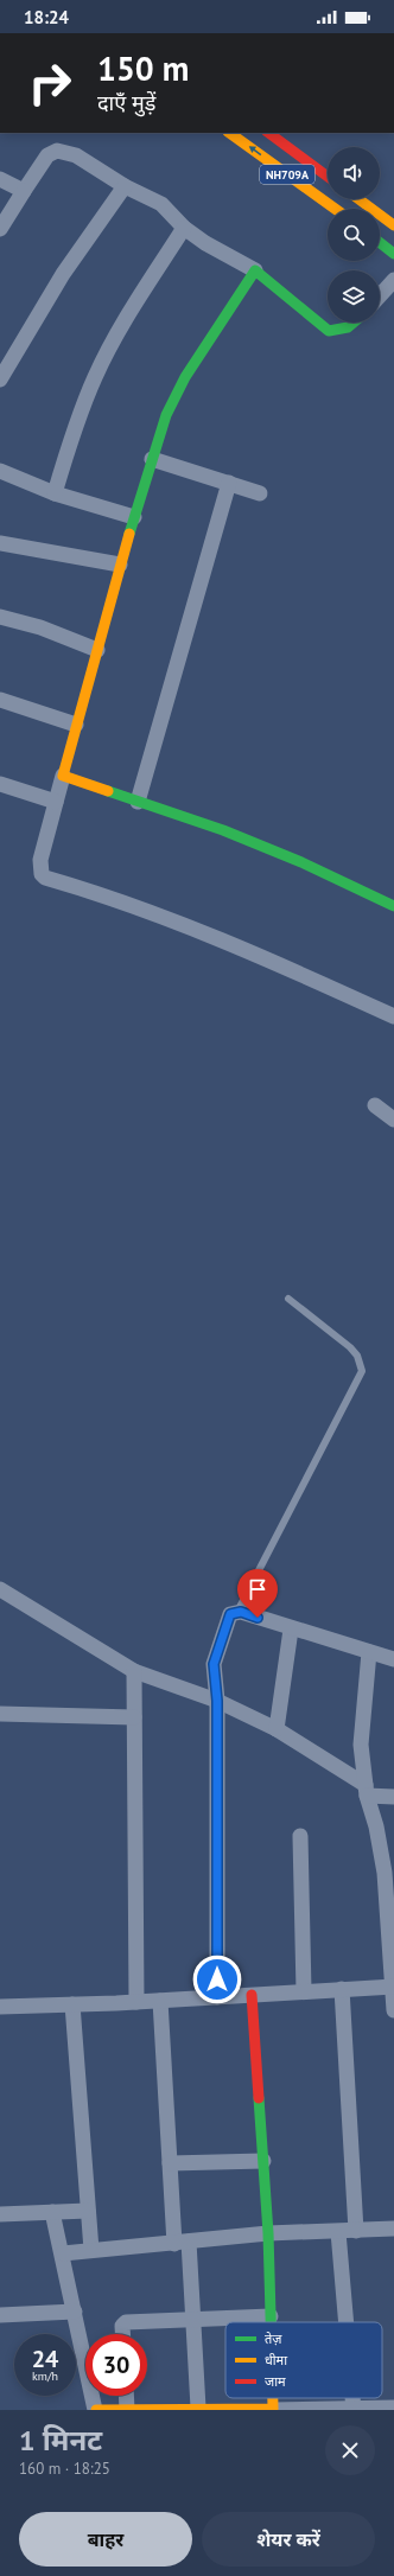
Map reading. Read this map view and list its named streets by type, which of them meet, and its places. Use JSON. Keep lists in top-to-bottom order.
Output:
{
  "streets": {
    "main road": ["NH709A"]
  },
  "legend": ["तेज़", "धीमा", "जाम"],
  "page": {
    "status": "18:24",
    "turn": ["150 m", "दाएँ मुड़ें"],
    "speed": "24 km/h",
    "limit": "30",
    "heading": ["1 मिनट", "160 m · 18:25"],
    "buttons": ["बाहर", "शेयर करें"]
  }
}
